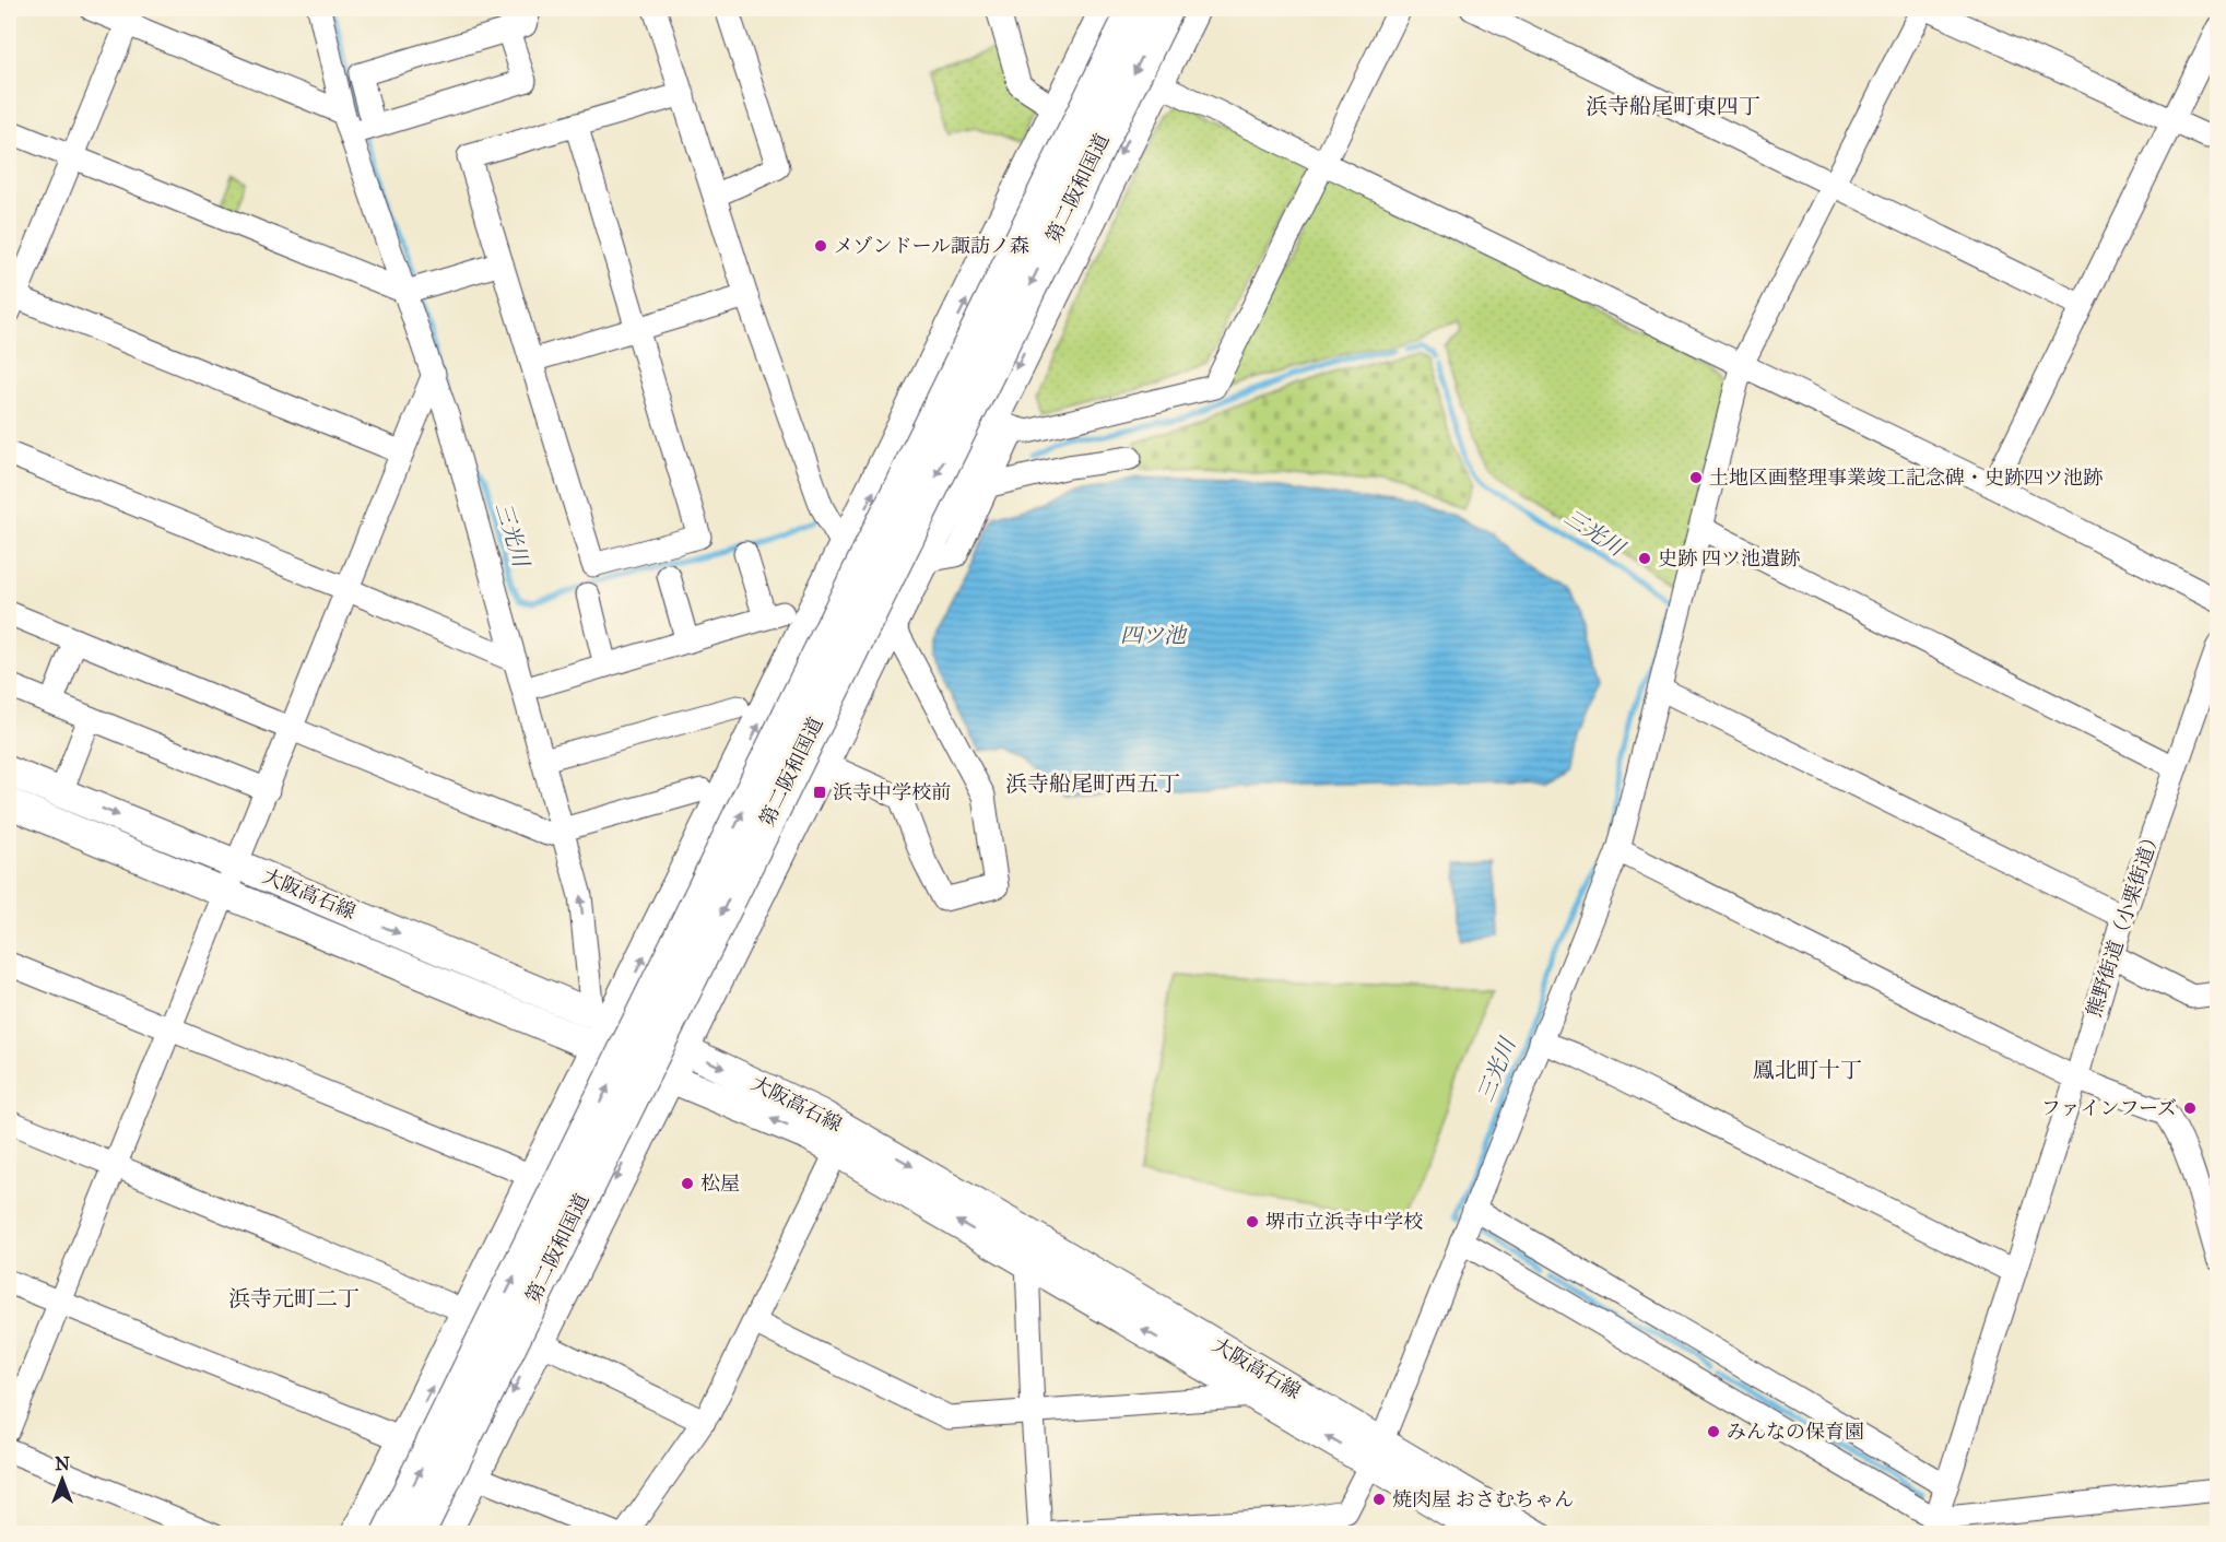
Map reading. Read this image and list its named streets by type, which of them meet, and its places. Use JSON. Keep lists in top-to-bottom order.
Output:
{
  "streets": {
    "highway": ["第二阪和国道"],
    "main road": ["大阪高石線"],
    "street": ["熊野街道（小栗街道）"]
  },
  "districts": [
    "浜寺船尾町東四丁",
    "浜寺船尾町西五丁",
    "鳳北町十丁",
    "浜寺元町二丁"
  ],
  "water": ["三光川", "四ツ池"],
  "places": {
    "other": [
      "メゾンドール諏訪ノ森",
      "土地区画整理事業竣工記念碑・史跡四ツ池跡",
      "史跡 四ツ池遺跡",
      "ファインフーズ",
      "松屋",
      "堺市立浜寺中学校",
      "みんなの保育園",
      "焼肉屋 おさむちゃん"
    ],
    "transit": ["浜寺中学校前"]
  },
  "north": "top"
}
